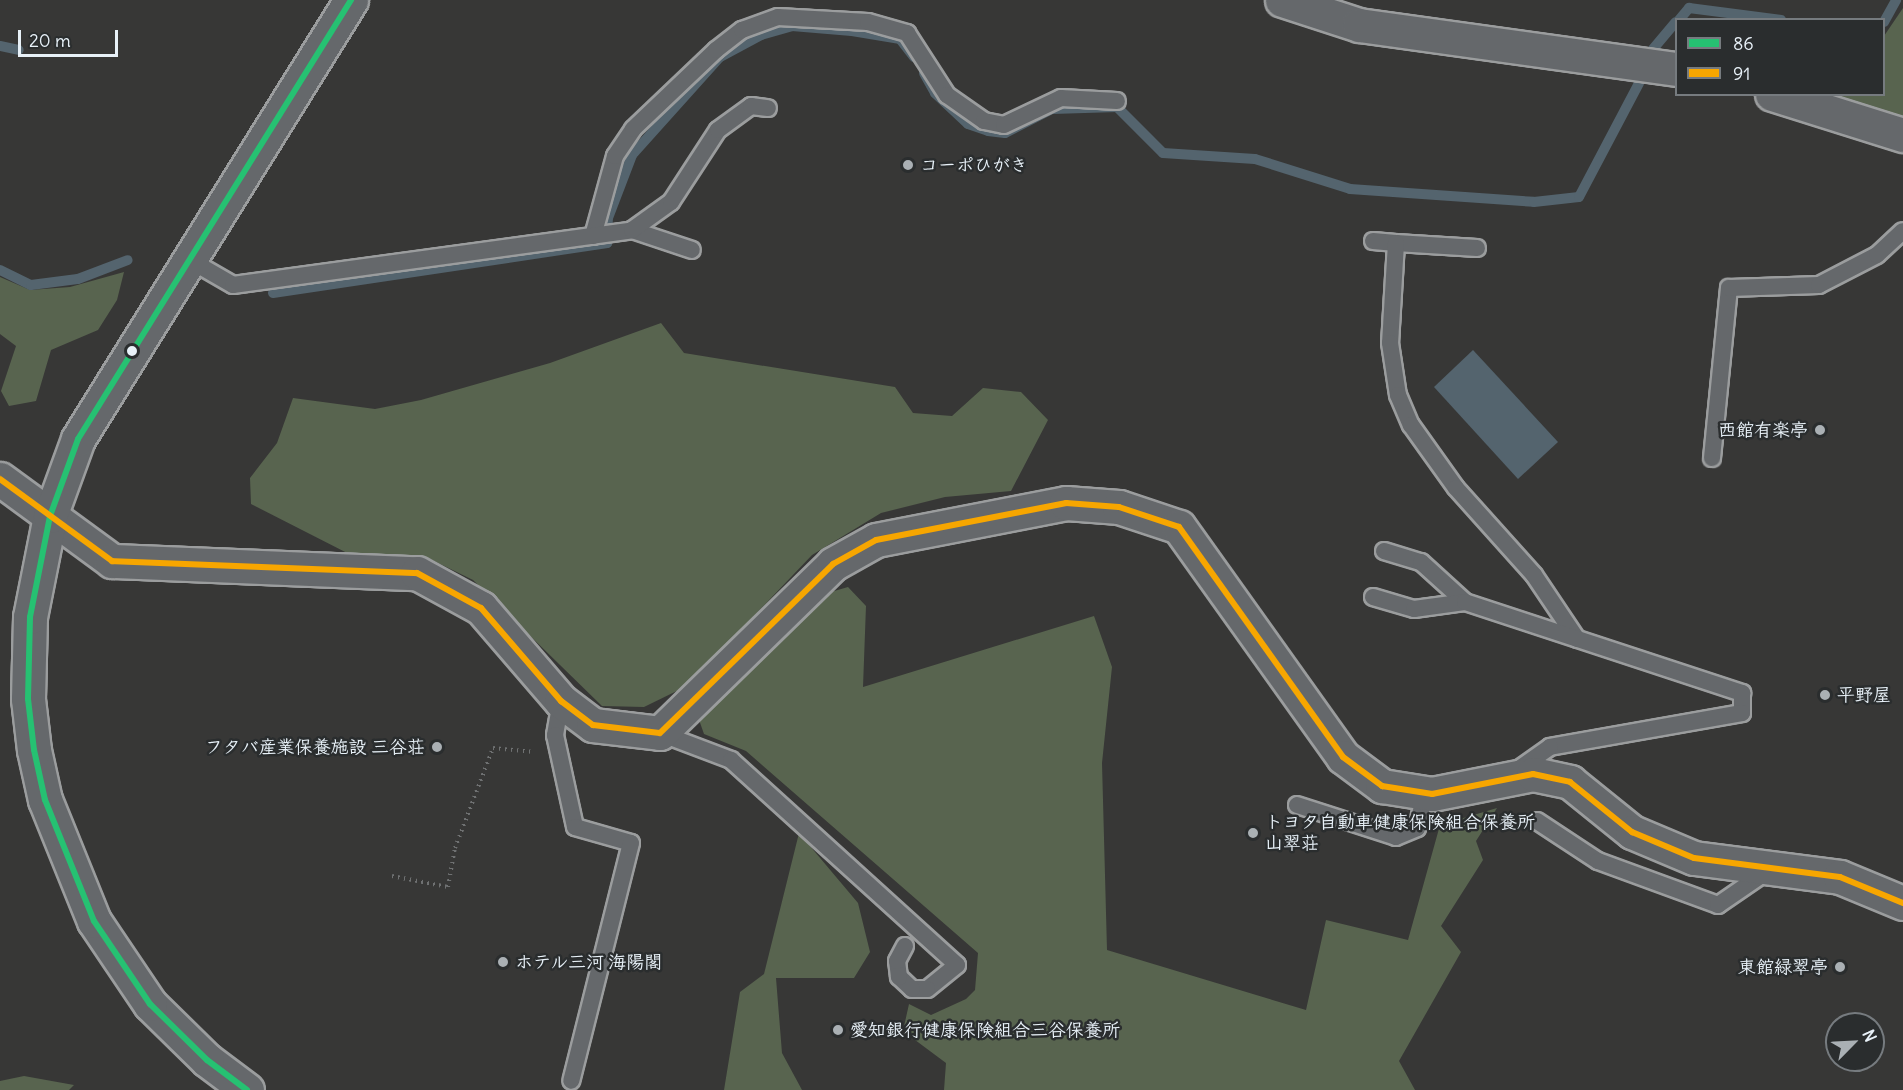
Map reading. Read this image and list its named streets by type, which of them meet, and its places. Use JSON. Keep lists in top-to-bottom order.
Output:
{
  "places": [
    "コーポひがき",
    "西館有楽亭",
    "平野屋",
    "フタバ産業保養施設 三谷荘",
    "トヨタ自動車健康保険組合保養所 山翠荘",
    "ホテル三河 海陽閣",
    "東館緑翠亭",
    "愛知銀行健康保険組合三谷保養所"
  ],
  "lines": ["transit line 86", "transit line 91"],
  "legend": ["86", "91"],
  "scale_bar": "20 m",
  "north": "top right"
}
